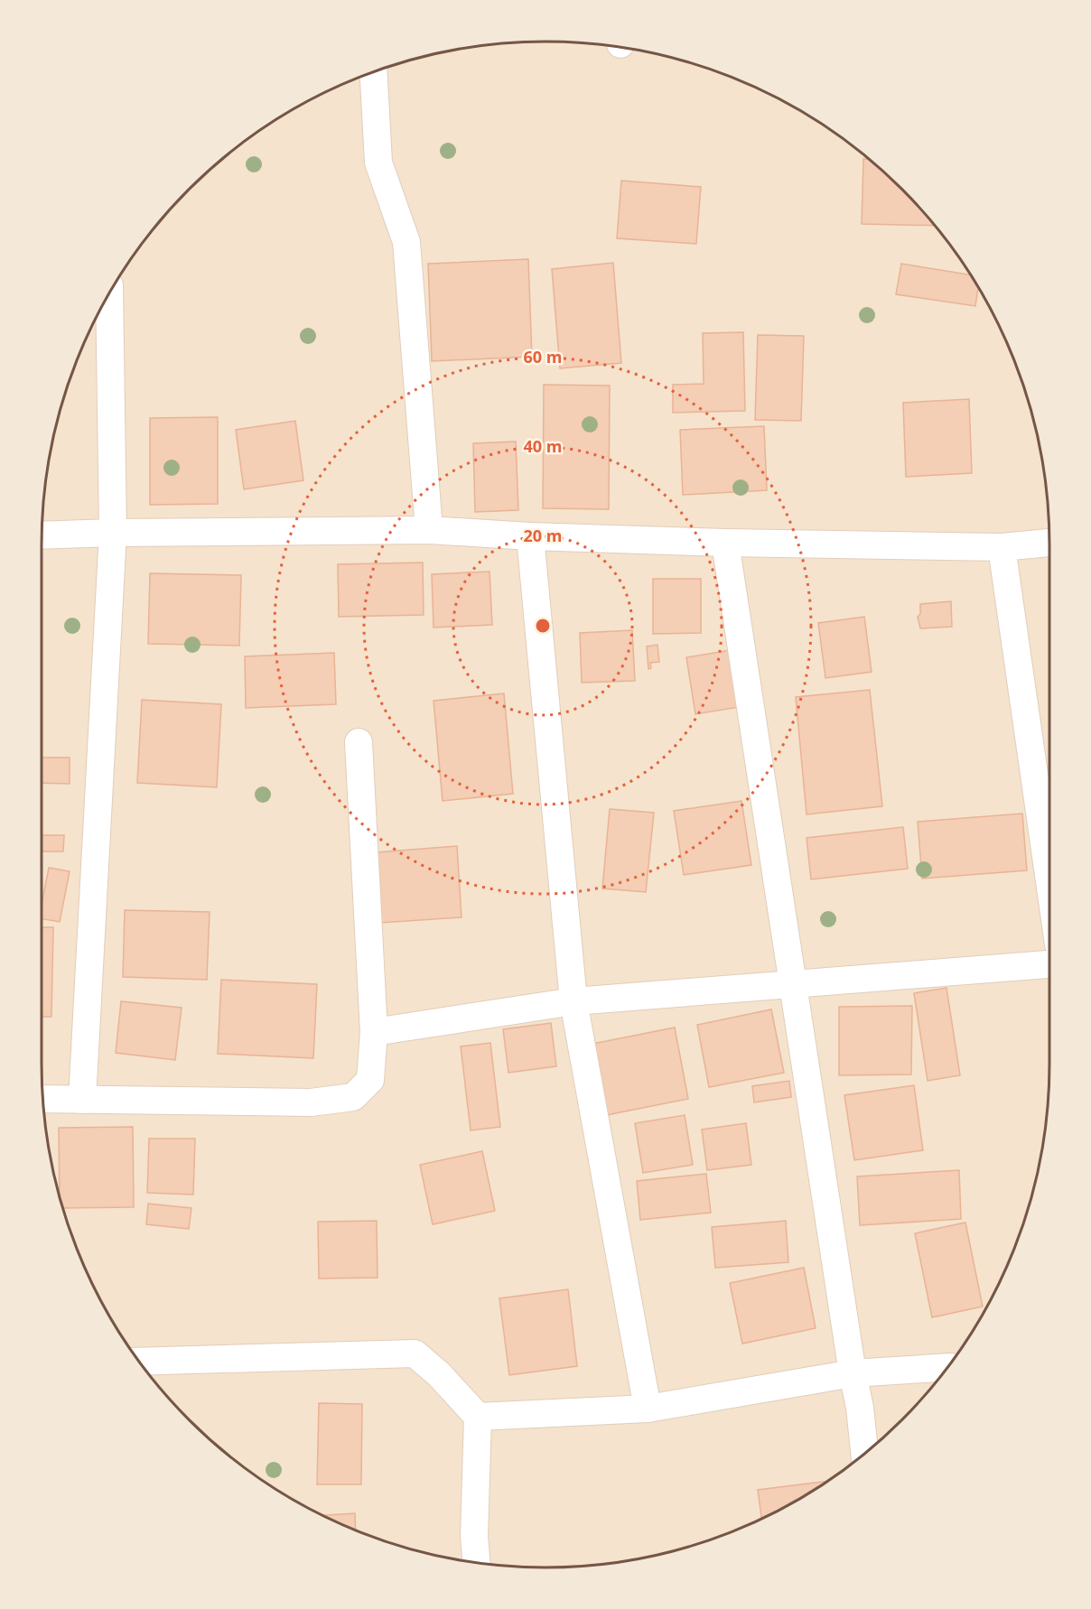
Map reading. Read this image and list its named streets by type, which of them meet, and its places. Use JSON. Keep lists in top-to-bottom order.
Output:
{
  "rings": ["60 m", "40 m", "20 m"]
}
